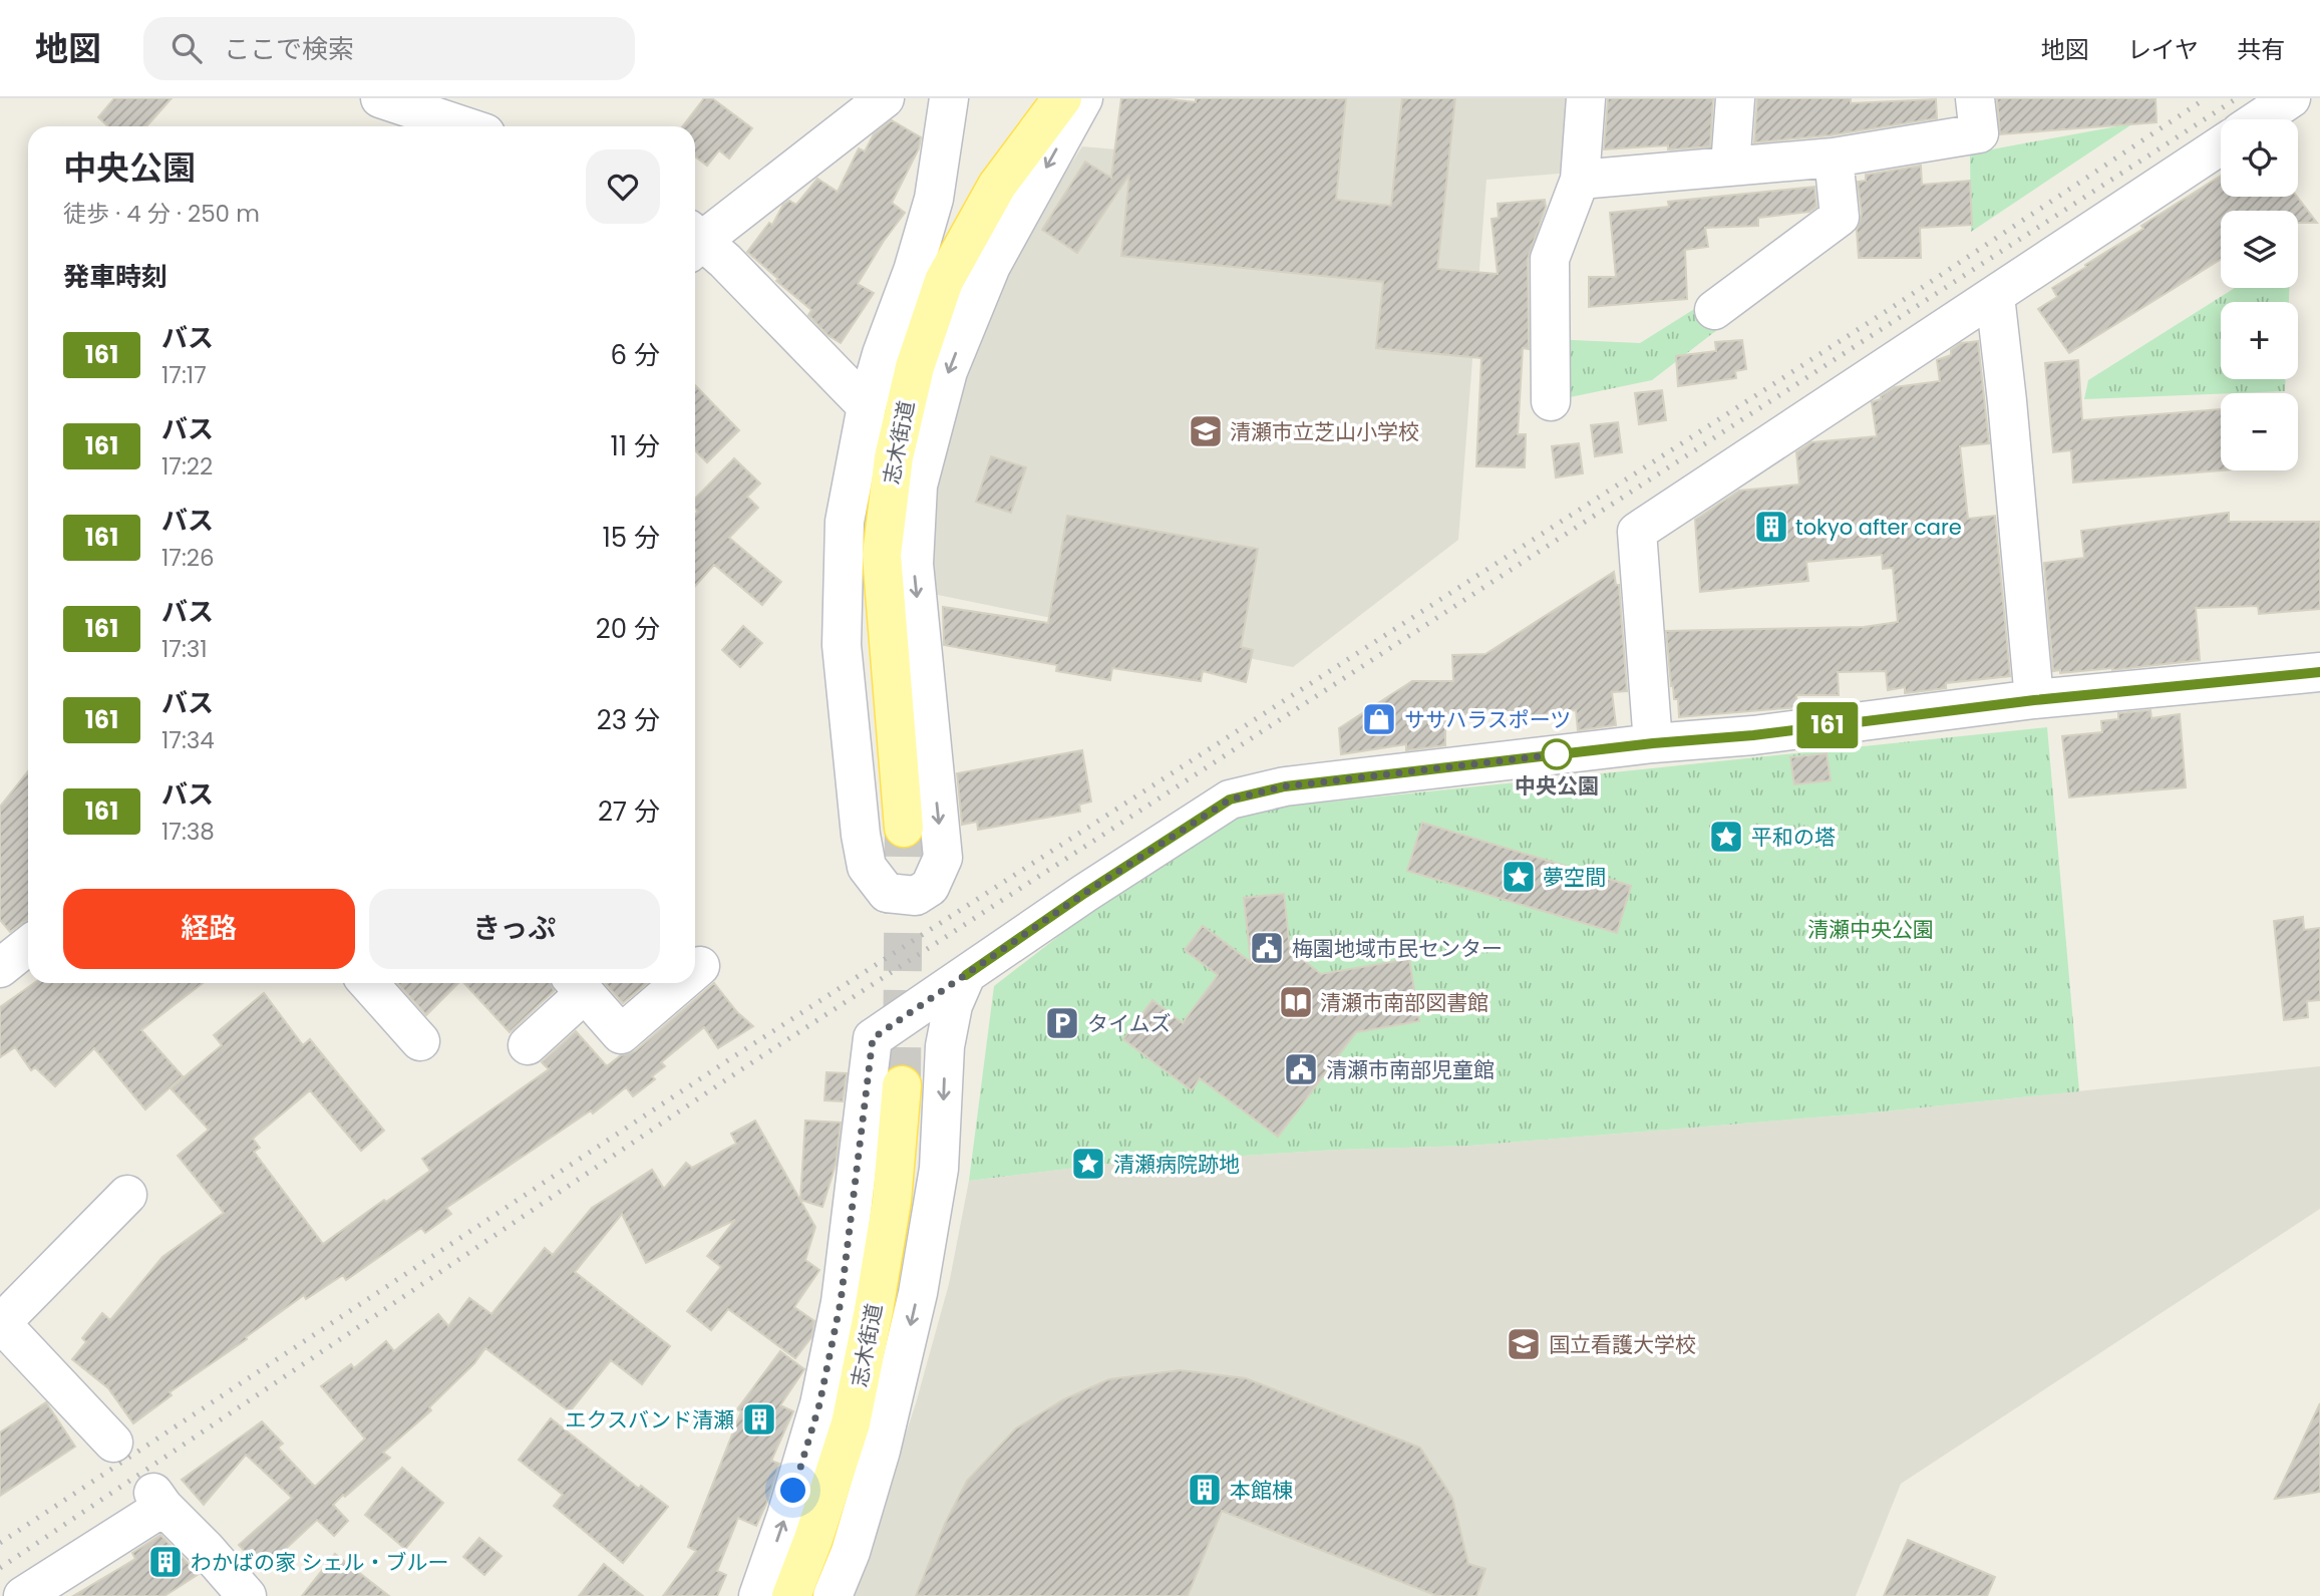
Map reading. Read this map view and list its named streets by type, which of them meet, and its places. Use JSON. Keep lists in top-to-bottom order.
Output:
{
  "streets": {
    "main road": ["志木街道"]
  },
  "parks": ["清瀬中央公園"],
  "places": {
    "school or university": ["清瀬市立芝山小学校", "国立看護大学校"],
    "building": [
      "tokyo after care",
      "エクスバンド清瀬",
      "本館棟",
      "わかばの家 シェル・ブルー"
    ],
    "shop": ["ササハラスポーツ"],
    "other": ["中央公園"],
    "place": ["平和の塔", "夢空間", "清瀬病院跡地"],
    "public building": ["梅園地域市民センター", "清瀬市南部児童館"],
    "library": ["清瀬市南部図書館"],
    "parking": ["タイムズ"]
  },
  "lines": ["bus line 161"],
  "page": {
    "header": "地図",
    "search": "ここで検索",
    "nav": ["地図", "レイヤ", "共有"],
    "on_map": "161",
    "map_buttons": ["+", "−"],
    "heading": [
      ["中央公園", "徒歩 · 4 分 · 250 m"],
      "発車時刻"
    ],
    "list": [
      {
        "mark": "161",
        "name": "バス",
        "note": "17:17",
        "value": "6 分"
      },
      {
        "mark": "161",
        "name": "バス",
        "note": "17:22",
        "value": "11 分"
      },
      {
        "mark": "161",
        "name": "バス",
        "note": "17:26",
        "value": "15 分"
      },
      {
        "mark": "161",
        "name": "バス",
        "note": "17:31",
        "value": "20 分"
      },
      {
        "mark": "161",
        "name": "バス",
        "note": "17:34",
        "value": "23 分"
      },
      {
        "mark": "161",
        "name": "バス",
        "note": "17:38",
        "value": "27 分"
      }
    ],
    "buttons": ["経路", "きっぷ"]
  }
}
